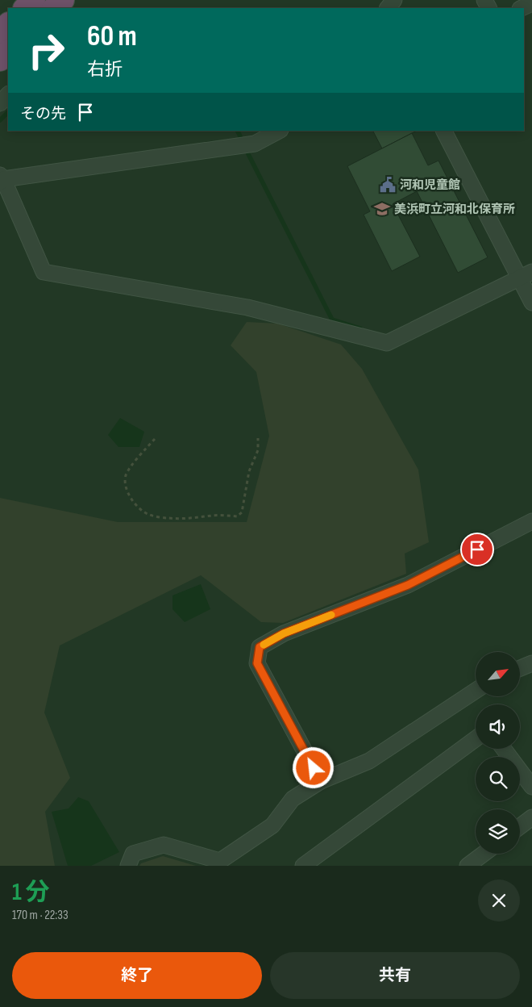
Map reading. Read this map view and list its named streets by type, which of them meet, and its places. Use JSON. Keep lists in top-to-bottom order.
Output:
{
  "places": {
    "public building": ["河和児童館"],
    "school or university": ["美浜町立河和北保育所"]
  },
  "north": "top right",
  "page": {
    "turn": ["60 m", "右折"],
    "then": "その先",
    "heading": ["1 分", "170 m · 22:33"],
    "buttons": ["終了", "共有"]
  }
}
